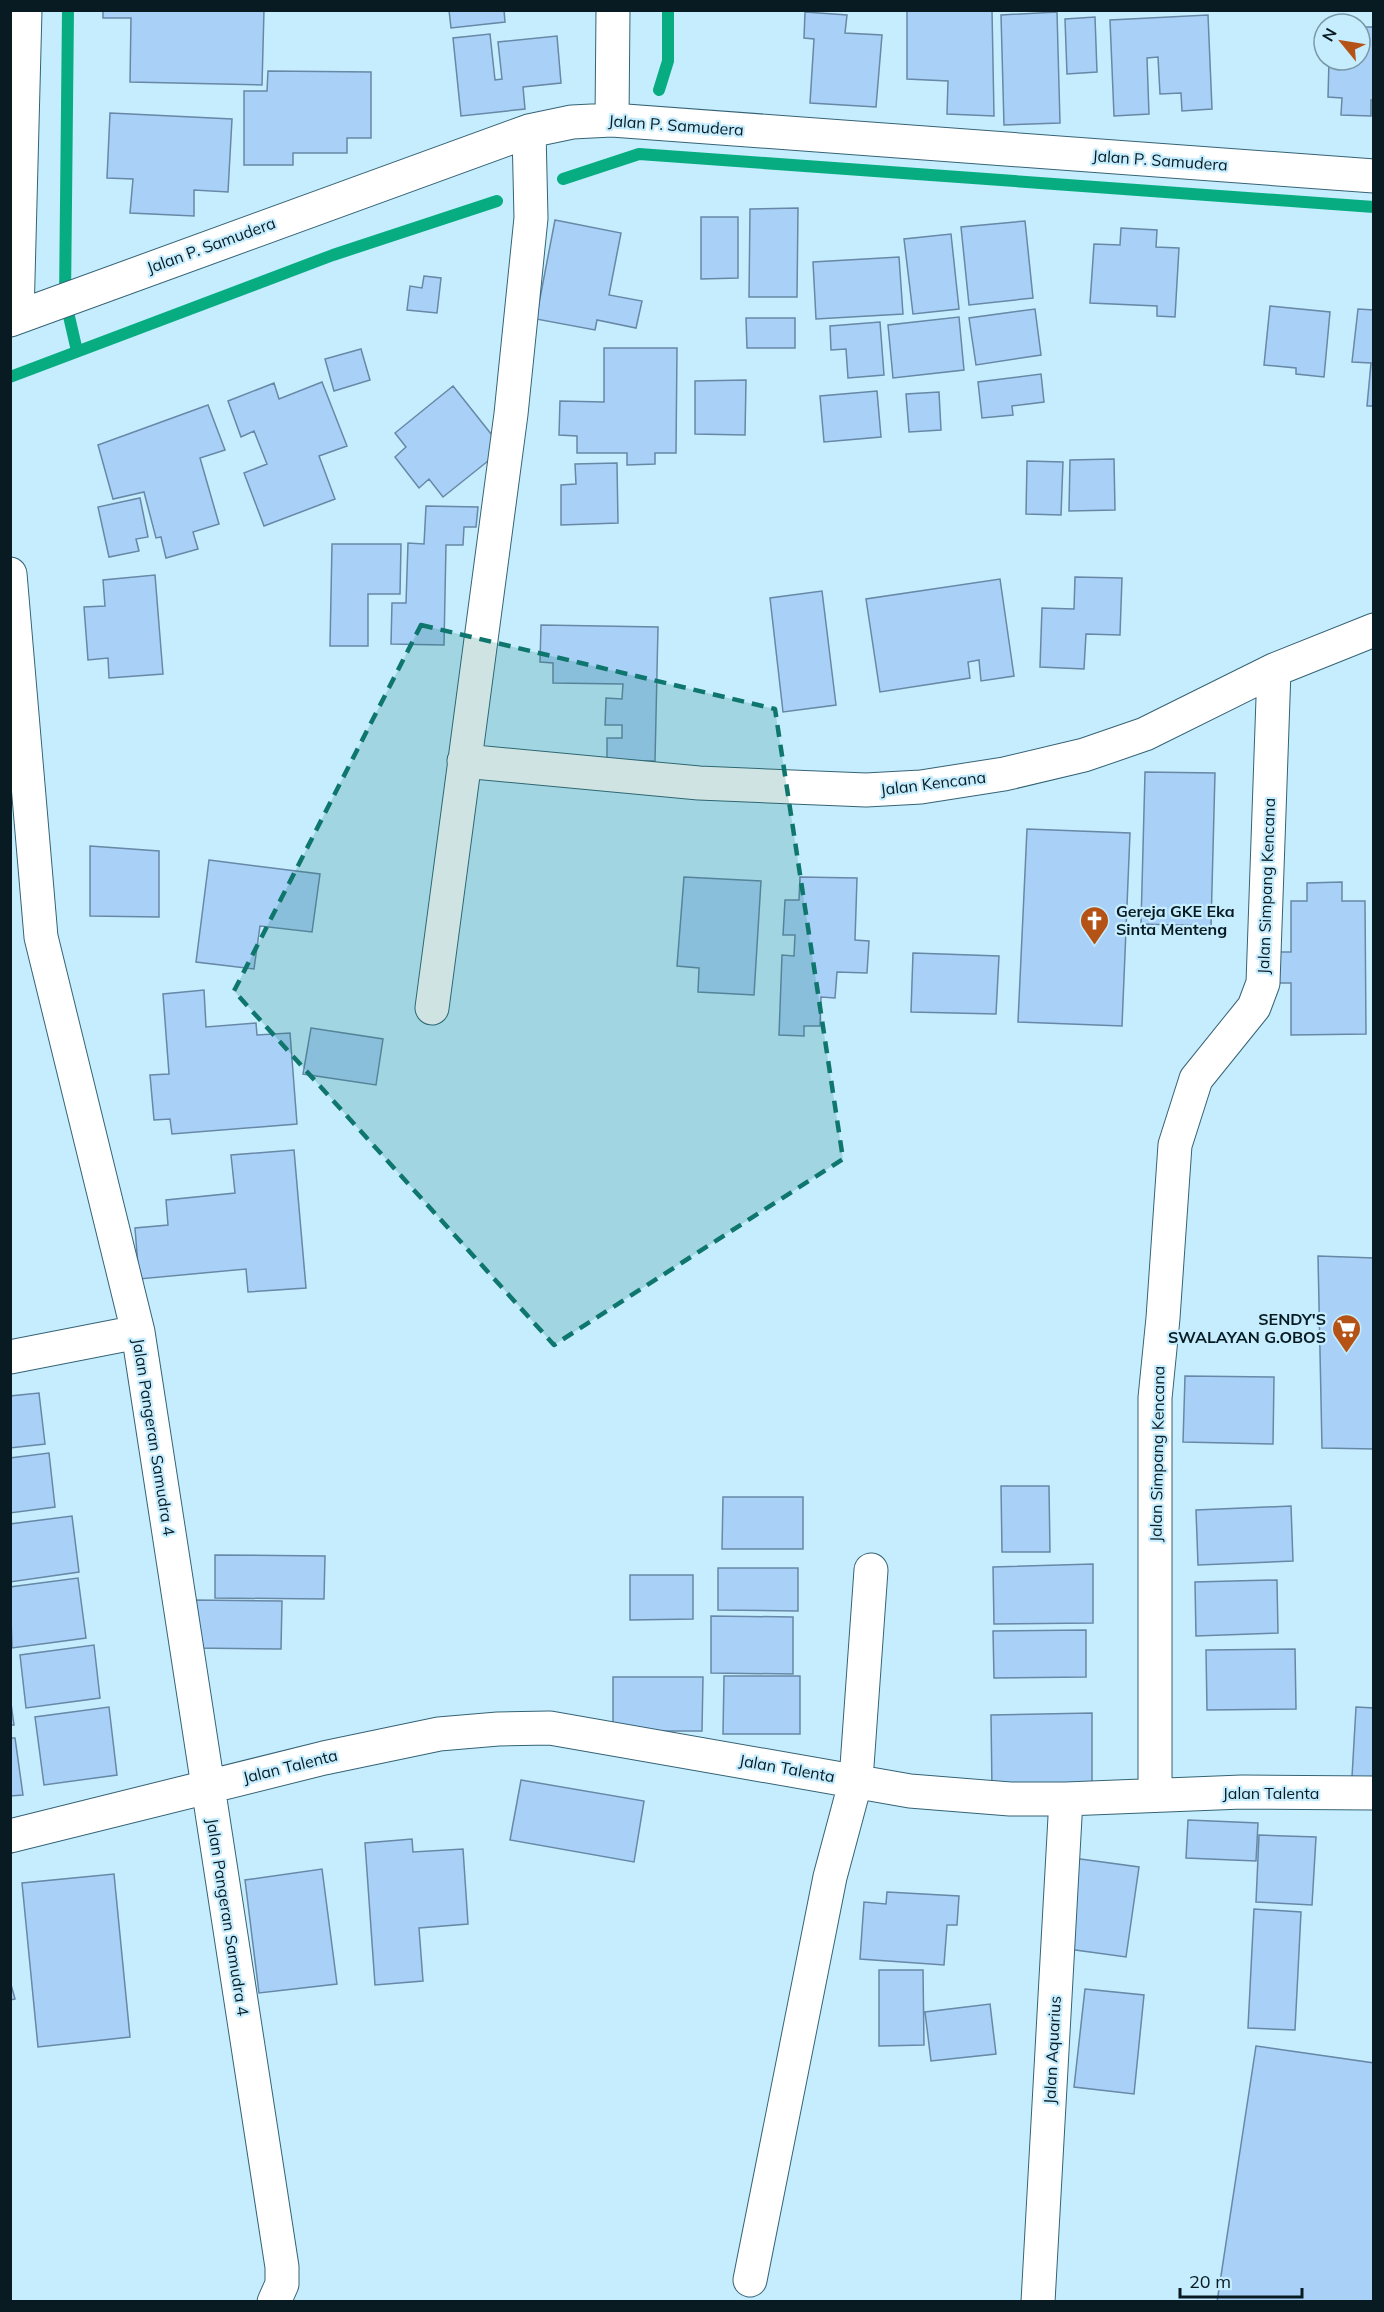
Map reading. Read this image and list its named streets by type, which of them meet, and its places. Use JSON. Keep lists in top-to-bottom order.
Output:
{
  "streets": {
    "street": [
      "Jalan P. Samudera",
      "Jalan Kencana",
      "Jalan Simpang Kencana",
      "Jalan Pangeran Samudra 4",
      "Jalan Talenta",
      "Jalan Aquarius"
    ]
  },
  "crossings": [
    ["Jalan Kencana", "Jalan Simpang Kencana"],
    ["Jalan Simpang Kencana", "Jalan Talenta"],
    ["Jalan Pangeran Samudra 4", "Jalan Talenta"],
    ["Jalan Talenta", "Jalan Aquarius"]
  ],
  "places": {
    "church": ["Gereja GKE Eka Sinta Menteng"],
    "supermarket": ["SENDY'S SWALAYAN G.OBOS"]
  },
  "scale_bar": "20 m",
  "north": "top left"
}
